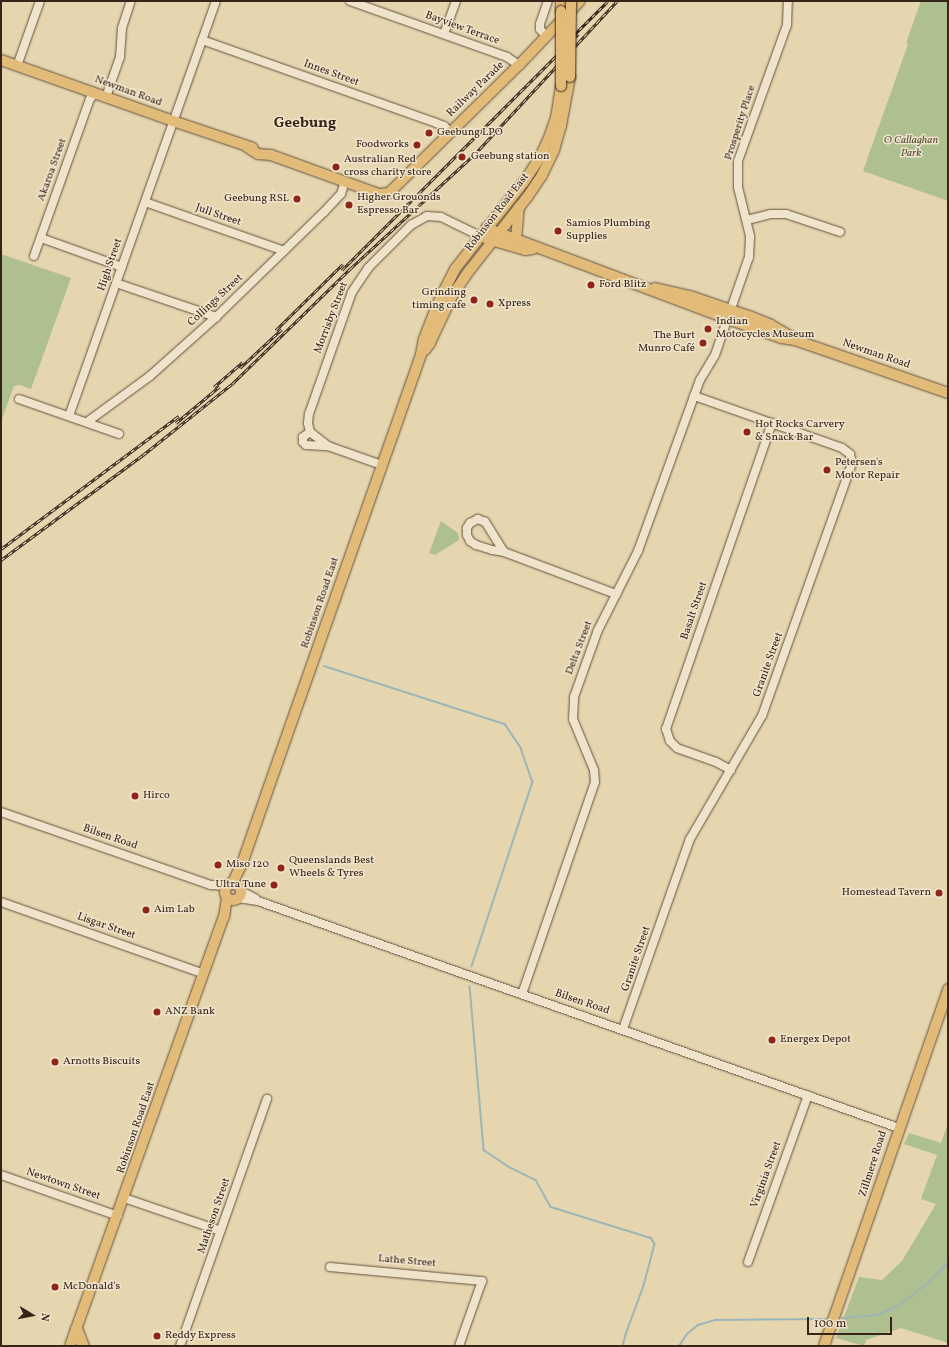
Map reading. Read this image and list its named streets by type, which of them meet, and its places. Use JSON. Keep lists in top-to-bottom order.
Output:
{
  "streets": {
    "main road": [
      "Railway Parade",
      "Newman Road",
      "Robinson Road East",
      "Zillmere Road"
    ],
    "street": [
      "Bayview Terrace",
      "Innes Street",
      "Prosperity Place",
      "Akaroa Street",
      "Jull Street",
      "High Street",
      "Collings Street",
      "Morrisby Street",
      "Basalt Street",
      "Delta Street",
      "Granite Street",
      "Bilsen Road",
      "Lisgar Street",
      "Virginia Street",
      "Newtown Street",
      "Matheson Street",
      "Lathe Street"
    ]
  },
  "crossings": [
    ["Bayview Terrace", "Railway Parade"],
    ["Innes Street", "Railway Parade"],
    ["Innes Street", "High Street"],
    ["Railway Parade", "Newman Road"],
    ["Newman Road", "Prosperity Place"],
    ["Newman Road", "Akaroa Street"],
    ["Newman Road", "Robinson Road East"],
    ["Newman Road", "High Street"],
    ["Newman Road", "Collings Street"],
    ["Newman Road", "Morrisby Street"],
    ["Newman Road", "Delta Street"],
    ["Prosperity Place", "Delta Street"],
    ["Robinson Road East", "Morrisby Street"],
    ["Robinson Road East", "Bilsen Road"],
    ["Robinson Road East", "Lisgar Street"],
    ["Robinson Road East", "Newtown Street"],
    ["Jull Street", "High Street"],
    ["Jull Street", "Collings Street"],
    ["Basalt Street", "Granite Street"],
    ["Delta Street", "Granite Street"],
    ["Delta Street", "Bilsen Road"],
    ["Granite Street", "Bilsen Road"],
    ["Bilsen Road", "Zillmere Road"],
    ["Bilsen Road", "Virginia Street"]
  ],
  "districts": ["Geebung"],
  "parks": ["O Callaghan Park"],
  "places": [
    "Geebung LPO",
    "Foodworks",
    "Geebung station",
    "Australian Red cross charity store",
    "Geebung RSL",
    "Higher Grouonds Espresso Bar",
    "Samios Plumbing Supplies",
    "Ford Blitz",
    "Grinding timing cafe",
    "Xpress",
    "Indian Motocycles Museum",
    "The Burt Munro Café",
    "Hot Rocks Carvery & Snack Bar",
    "Petersen's Motor Repair",
    "Hirco",
    "Miso 120",
    "Queenslands Best Wheels & Tyres",
    "Ultra Tune",
    "Homestead Tavern",
    "Aim Lab",
    "ANZ Bank",
    "Energex Depot",
    "Arnotts Biscuits",
    "McDonald's",
    "Reddy Express"
  ],
  "scale_bar": "100 m",
  "north": "right"
}
